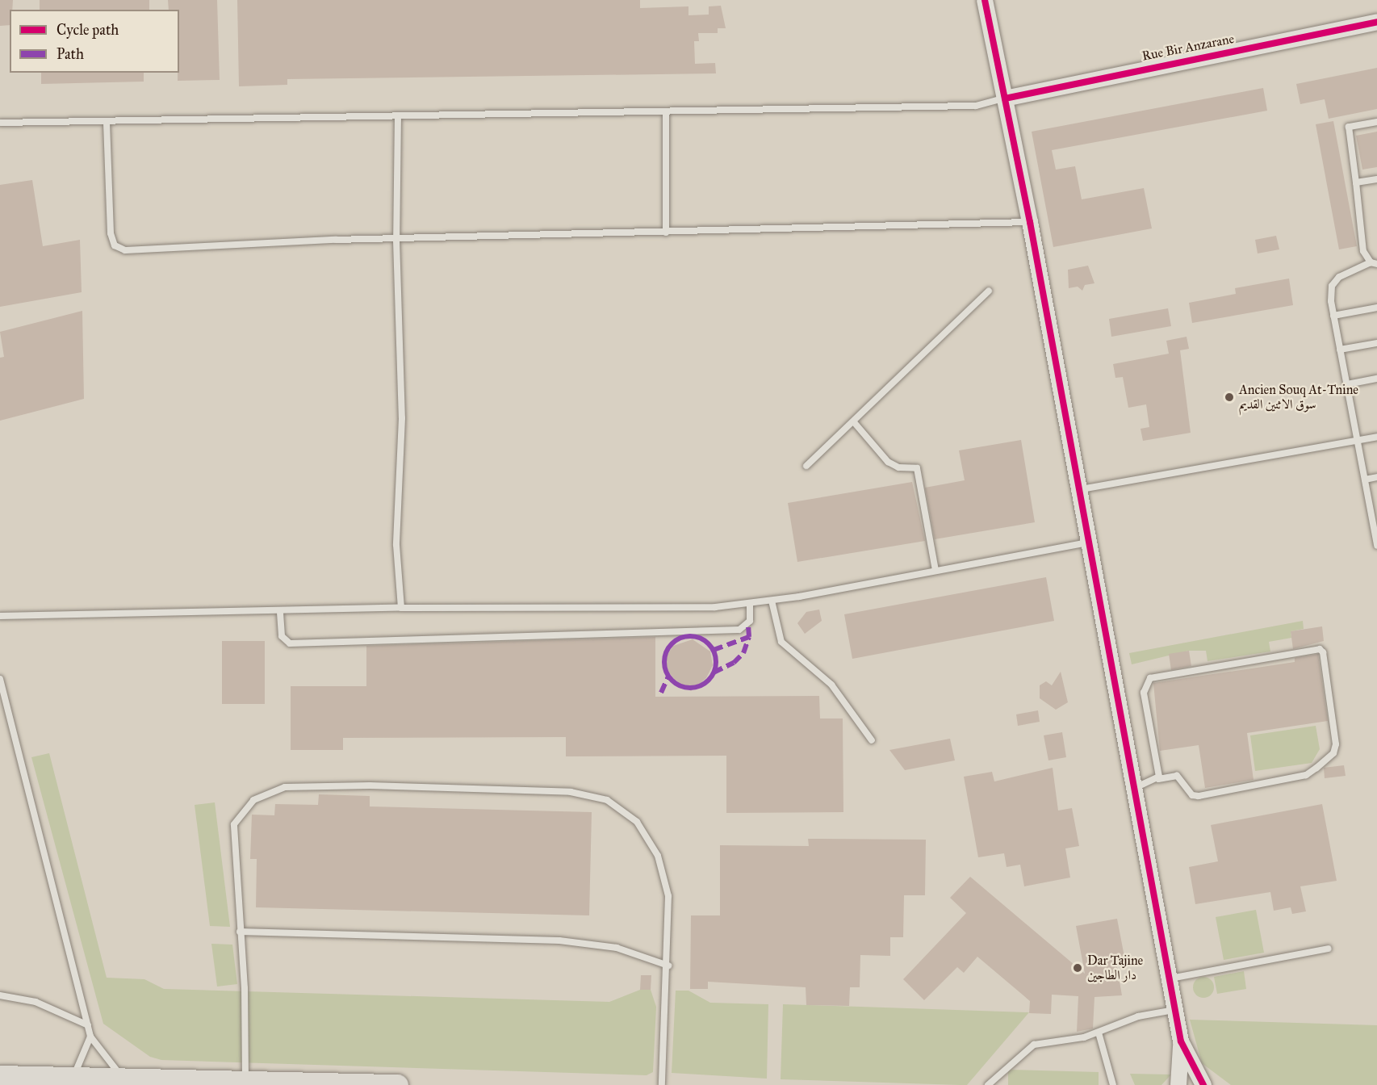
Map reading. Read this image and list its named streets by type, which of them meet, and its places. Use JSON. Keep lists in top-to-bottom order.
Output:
{
  "streets": {
    "street": ["Rue Bir Anzarane"]
  },
  "places": ["Ancien Souq At-Tnine سوق الاثنين القديم", "Dar Tajine دار الطاجين"],
  "legend": ["Cycle path", "Path"]
}
